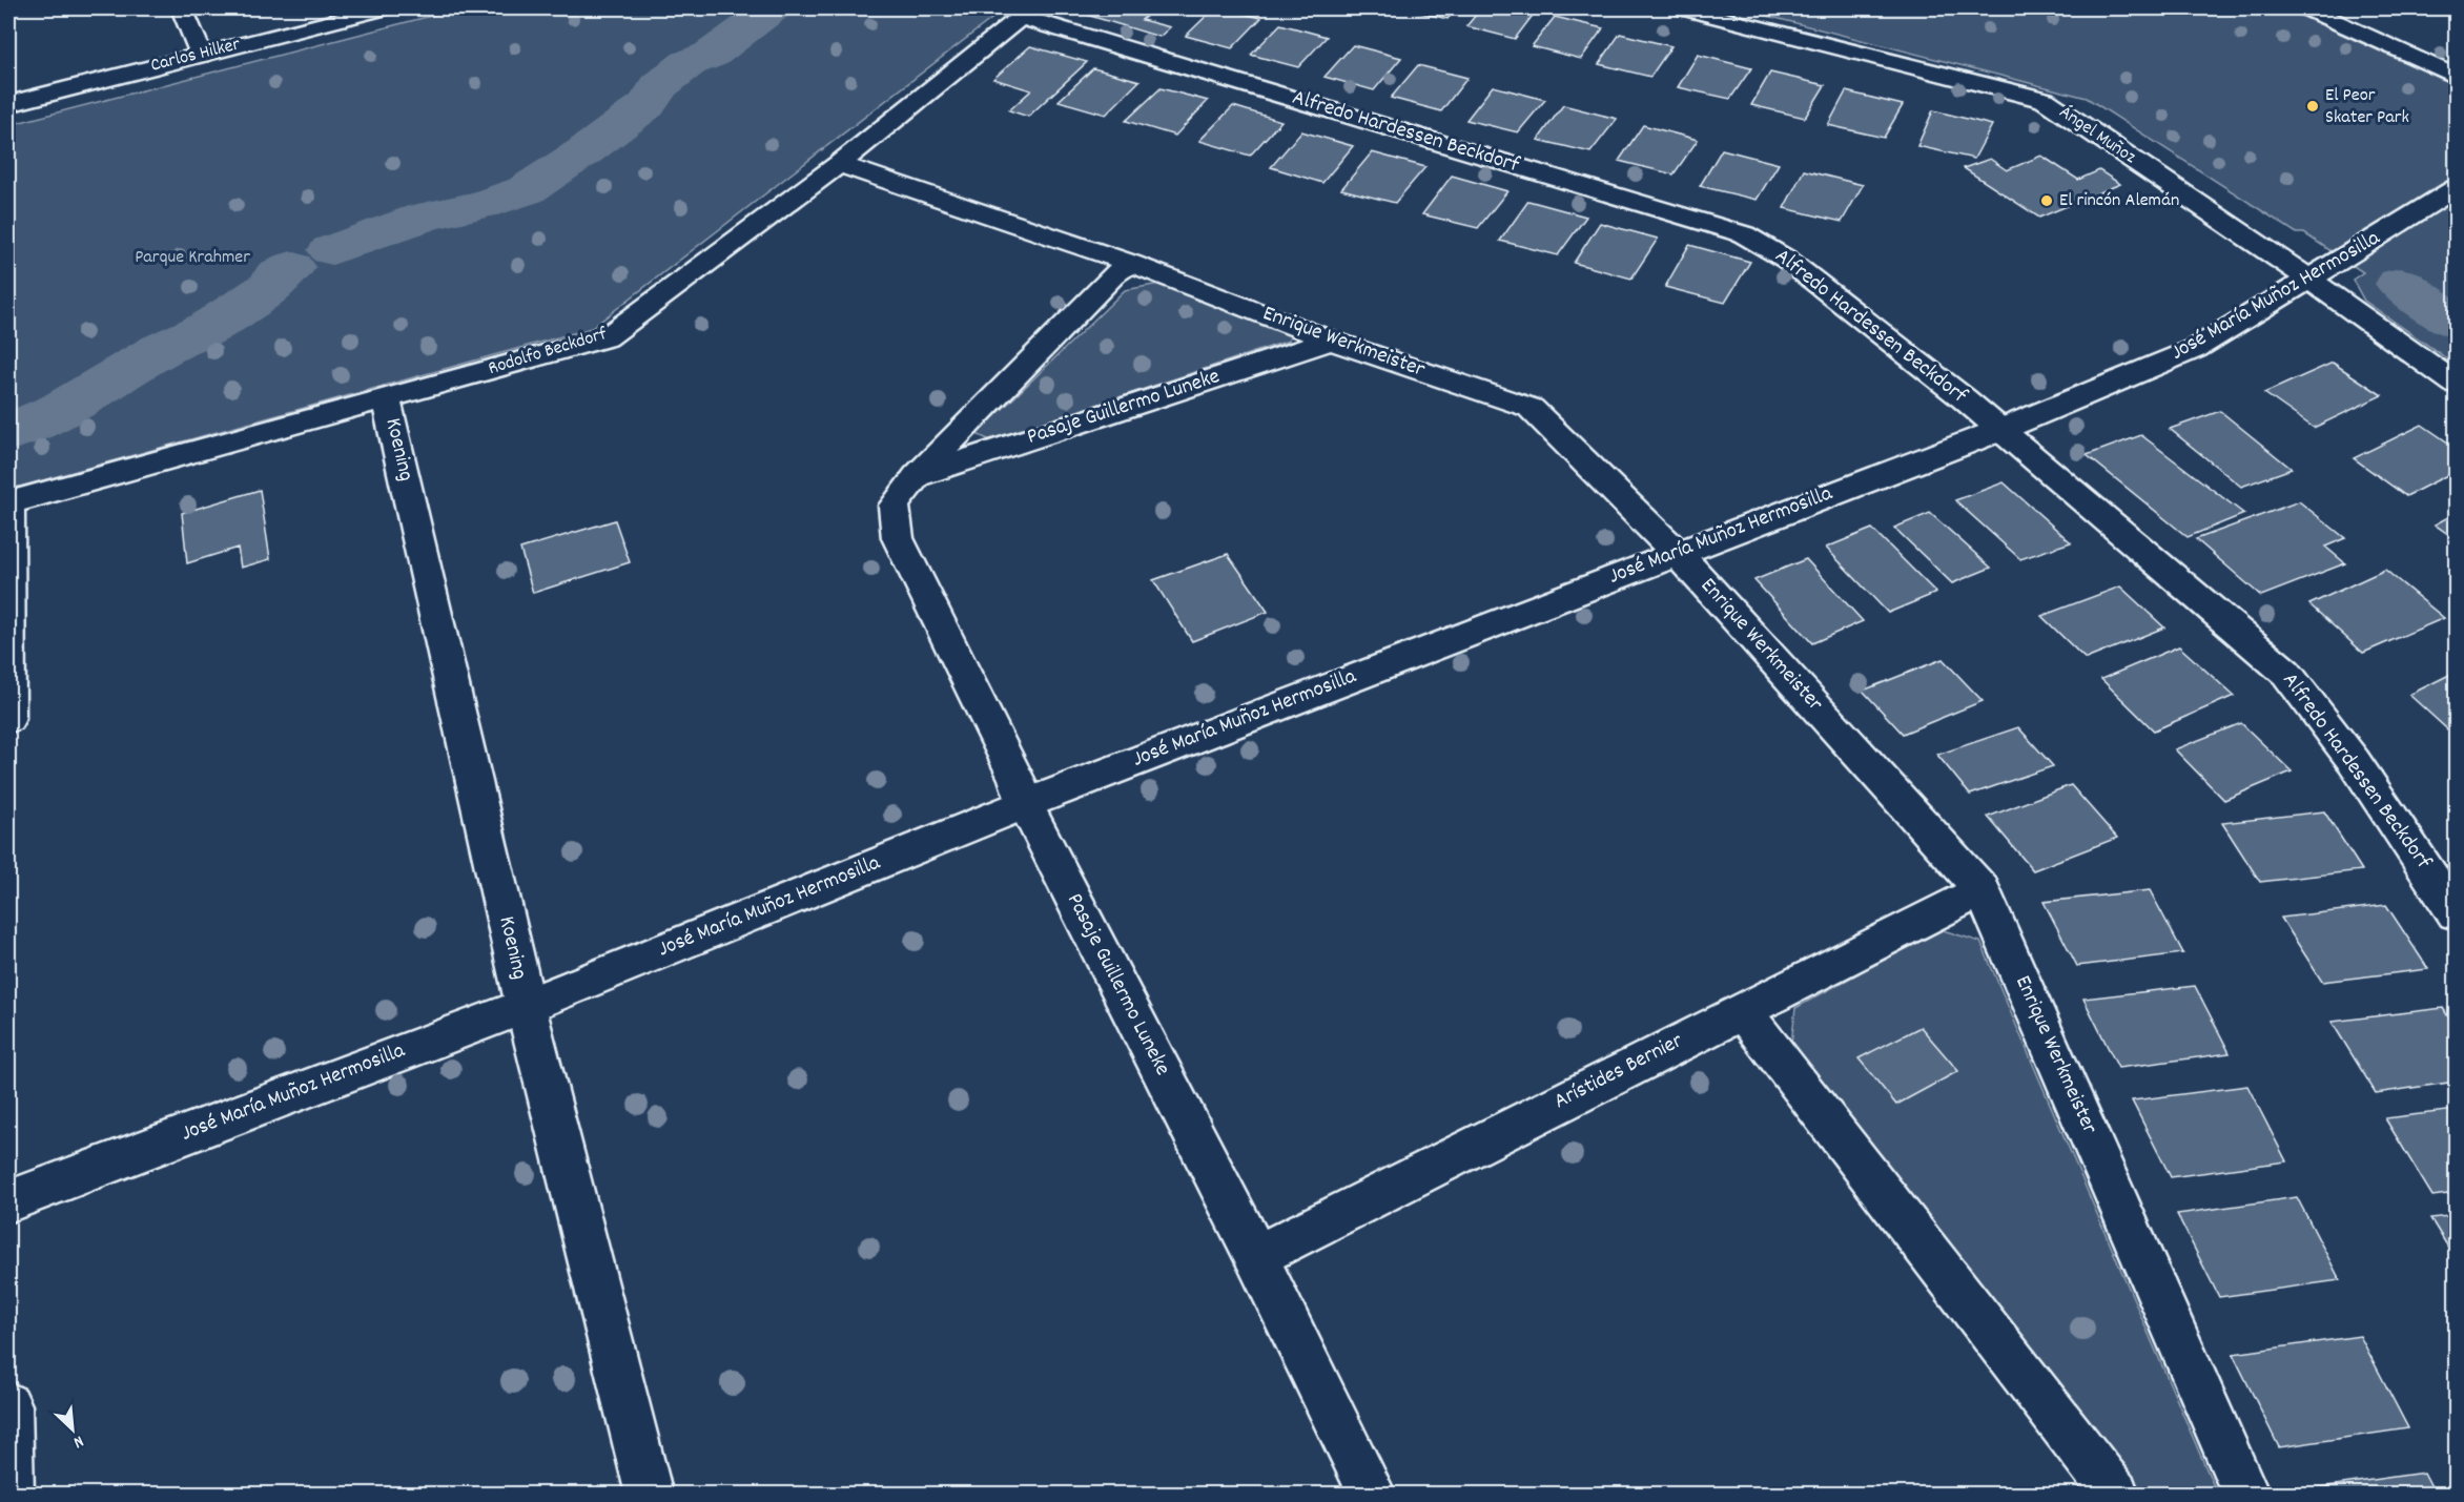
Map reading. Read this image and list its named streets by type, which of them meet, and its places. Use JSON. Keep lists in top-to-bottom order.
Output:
{
  "streets": {
    "street": [
      "Carlos Hilker",
      "Alfredo Hardessen Beckdorf",
      "Ángel Muñoz",
      "José María Muñoz Hermosilla",
      "Enrique Werkmeister",
      "Rodolfo Beckdorf",
      "Pasaje Guillermo Luneke",
      "Koening",
      "Arístides Bernier"
    ]
  },
  "crossings": [
    ["Alfredo Hardessen Beckdorf", "José María Muñoz Hermosilla"],
    ["Alfredo Hardessen Beckdorf", "Rodolfo Beckdorf"],
    ["Ángel Muñoz", "José María Muñoz Hermosilla"],
    ["José María Muñoz Hermosilla", "Enrique Werkmeister"],
    ["José María Muñoz Hermosilla", "Pasaje Guillermo Luneke"],
    ["José María Muñoz Hermosilla", "Koening"],
    ["Enrique Werkmeister", "Rodolfo Beckdorf"],
    ["Enrique Werkmeister", "Pasaje Guillermo Luneke"],
    ["Enrique Werkmeister", "Arístides Bernier"],
    ["Rodolfo Beckdorf", "Koening"],
    ["Pasaje Guillermo Luneke", "Arístides Bernier"]
  ],
  "parks": ["Parque Krahmer"],
  "places": ["El Peor Skater Park", "El rincón Alemán"],
  "north": "bottom right"
}
